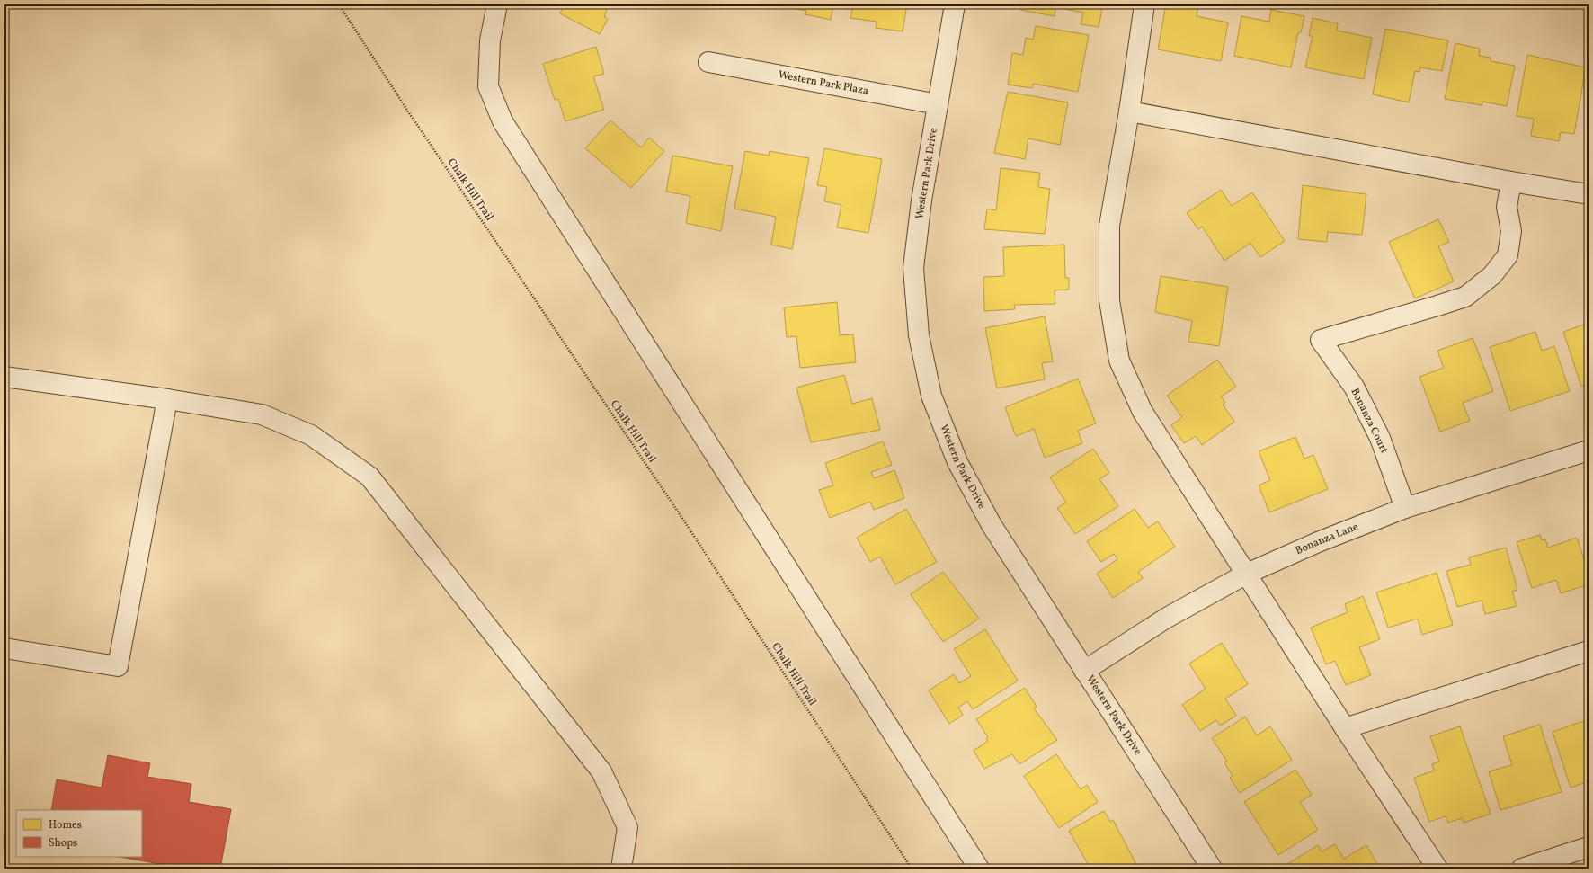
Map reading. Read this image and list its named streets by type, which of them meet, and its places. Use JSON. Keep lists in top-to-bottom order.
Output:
{
  "streets": {
    "street": [
      "Western Park Plaza",
      "Western Park Drive",
      "Bonanza Court",
      "Bonanza Lane"
    ],
    "path": ["Chalk Hill Trail"]
  },
  "crossings": [
    ["Western Park Plaza", "Western Park Drive"],
    ["Western Park Drive", "Bonanza Lane"],
    ["Bonanza Court", "Bonanza Lane"]
  ],
  "legend": ["Homes", "Shops"]
}
